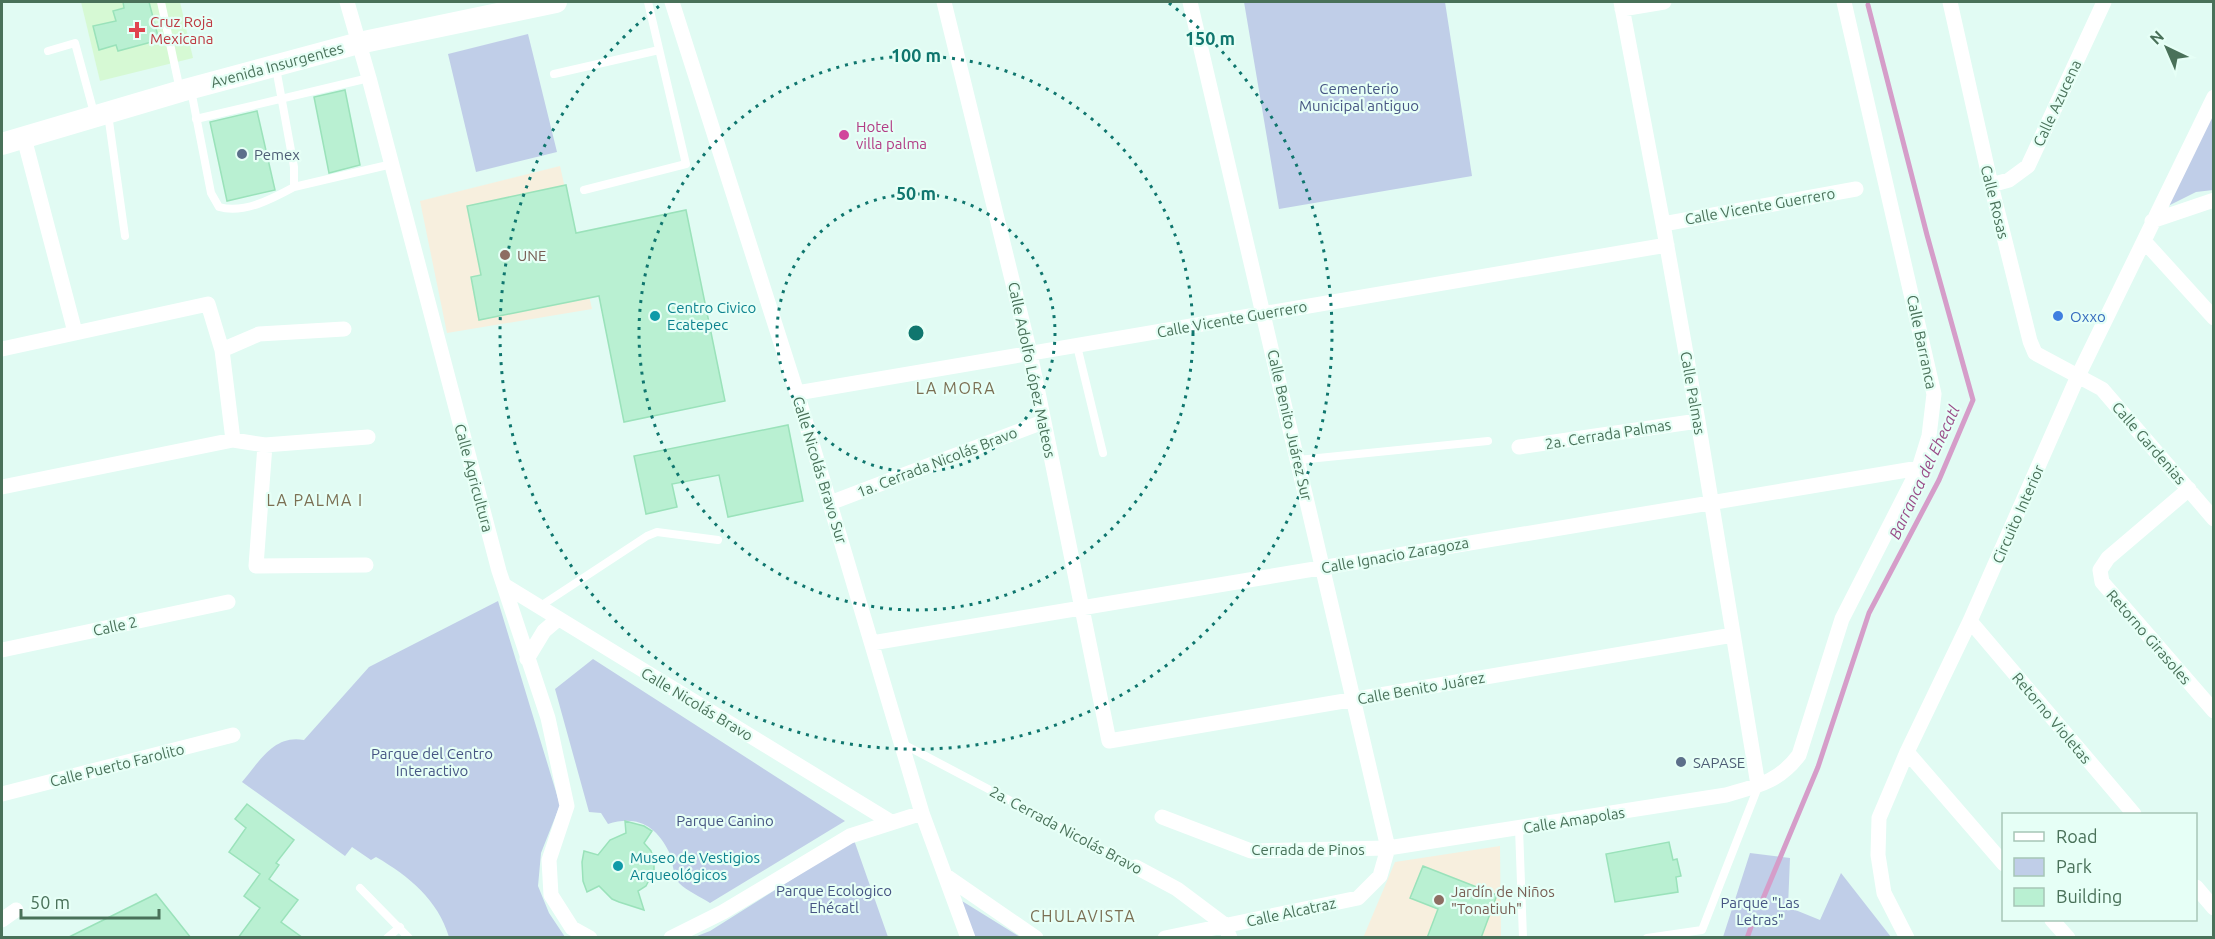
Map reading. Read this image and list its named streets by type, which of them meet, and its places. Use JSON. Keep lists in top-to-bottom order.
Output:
{
  "streets": {
    "main road": ["Avenida Insurgentes"],
    "street": [
      "Calle Azucena",
      "Calle Rosas",
      "Calle Vicente Guerrero",
      "Calle Barranca",
      "Calle Adolfo López Mateos",
      "Calle Palmas",
      "Calle Benito Juárez Sur",
      "2a. Cerrada Palmas",
      "Calle Gardenias",
      "1a. Cerrada Nicolás Bravo",
      "Calle Nicolás Bravo Sur",
      "Calle Agricultura",
      "Circuito Interior",
      "Calle Ignacio Zaragoza",
      "Calle 2",
      "Retorno Girasoles",
      "Calle Benito Juárez",
      "Calle Nicolás Bravo",
      "Retorno Violetas",
      "Calle Puerto Farolito",
      "Calle Amapolas",
      "2a. Cerrada Nicolás Bravo",
      "Cerrada de Pinos",
      "Calle Alcatraz"
    ]
  },
  "crossings": [
    ["Avenida Insurgentes", "Calle Agricultura"],
    ["Calle Azucena", "Calle Rosas"],
    ["Calle Rosas", "Calle Gardenias"],
    ["Calle Rosas", "Circuito Interior"],
    ["Calle Vicente Guerrero", "Calle Adolfo López Mateos"],
    ["Calle Vicente Guerrero", "Calle Palmas"],
    ["Calle Vicente Guerrero", "Calle Benito Juárez Sur"],
    ["Calle Vicente Guerrero", "Calle Nicolás Bravo Sur"],
    ["Calle Barranca", "Calle Palmas"],
    ["Calle Barranca", "Calle Ignacio Zaragoza"],
    ["Calle Barranca", "Calle Amapolas"],
    ["Calle Adolfo López Mateos", "1a. Cerrada Nicolás Bravo"],
    ["Calle Adolfo López Mateos", "Calle Ignacio Zaragoza"],
    ["Calle Adolfo López Mateos", "Calle Benito Juárez"],
    ["Calle Palmas", "2a. Cerrada Palmas"],
    ["Calle Palmas", "Calle Ignacio Zaragoza"],
    ["Calle Palmas", "Calle Benito Juárez"],
    ["Calle Palmas", "Calle Amapolas"],
    ["Calle Benito Juárez Sur", "Calle Ignacio Zaragoza"],
    ["Calle Benito Juárez Sur", "Calle Benito Juárez"],
    ["Calle Benito Juárez Sur", "Calle Amapolas"],
    ["Calle Benito Juárez Sur", "Cerrada de Pinos"],
    ["Calle Benito Juárez Sur", "Calle Alcatraz"],
    ["Calle Gardenias", "Circuito Interior"],
    ["Calle Gardenias", "Retorno Girasoles"],
    ["1a. Cerrada Nicolás Bravo", "Calle Nicolás Bravo Sur"],
    ["Calle Nicolás Bravo Sur", "Calle Ignacio Zaragoza"],
    ["Calle Nicolás Bravo Sur", "2a. Cerrada Nicolás Bravo"],
    ["Calle Agricultura", "Calle Nicolás Bravo"],
    ["Circuito Interior", "Retorno Violetas"],
    ["Calle Amapolas", "Cerrada de Pinos"],
    ["Calle Amapolas", "Calle Alcatraz"],
    ["2a. Cerrada Nicolás Bravo", "Calle Alcatraz"],
    ["Cerrada de Pinos", "Calle Alcatraz"]
  ],
  "districts": ["LA MORA", "LA PALMA I", "CHULAVISTA"],
  "water": ["Barranca del Ehecatl"],
  "parks": [
    "Cementerio Municipal antiguo",
    "Parque del Centro Interactivo",
    "Parque Canino",
    "Parque Ecologico Ehécatl",
    "Parque \"Las Letras\""
  ],
  "places": {
    "health": ["Cruz Roja Mexicana"],
    "other": [
      "Hotel villa palma",
      "Pemex",
      "UNE",
      "Centro Civico Ecatepec",
      "Oxxo",
      "SAPASE",
      "Museo de Vestigios Arqueológicos",
      "Jardín de Niños \"Tonatiuh\""
    ]
  },
  "legend": ["Road", "Park", "Building"],
  "scale_bar": "50 m",
  "north": "top left",
  "rings": ["150 m", "100 m", "50 m"]
}
